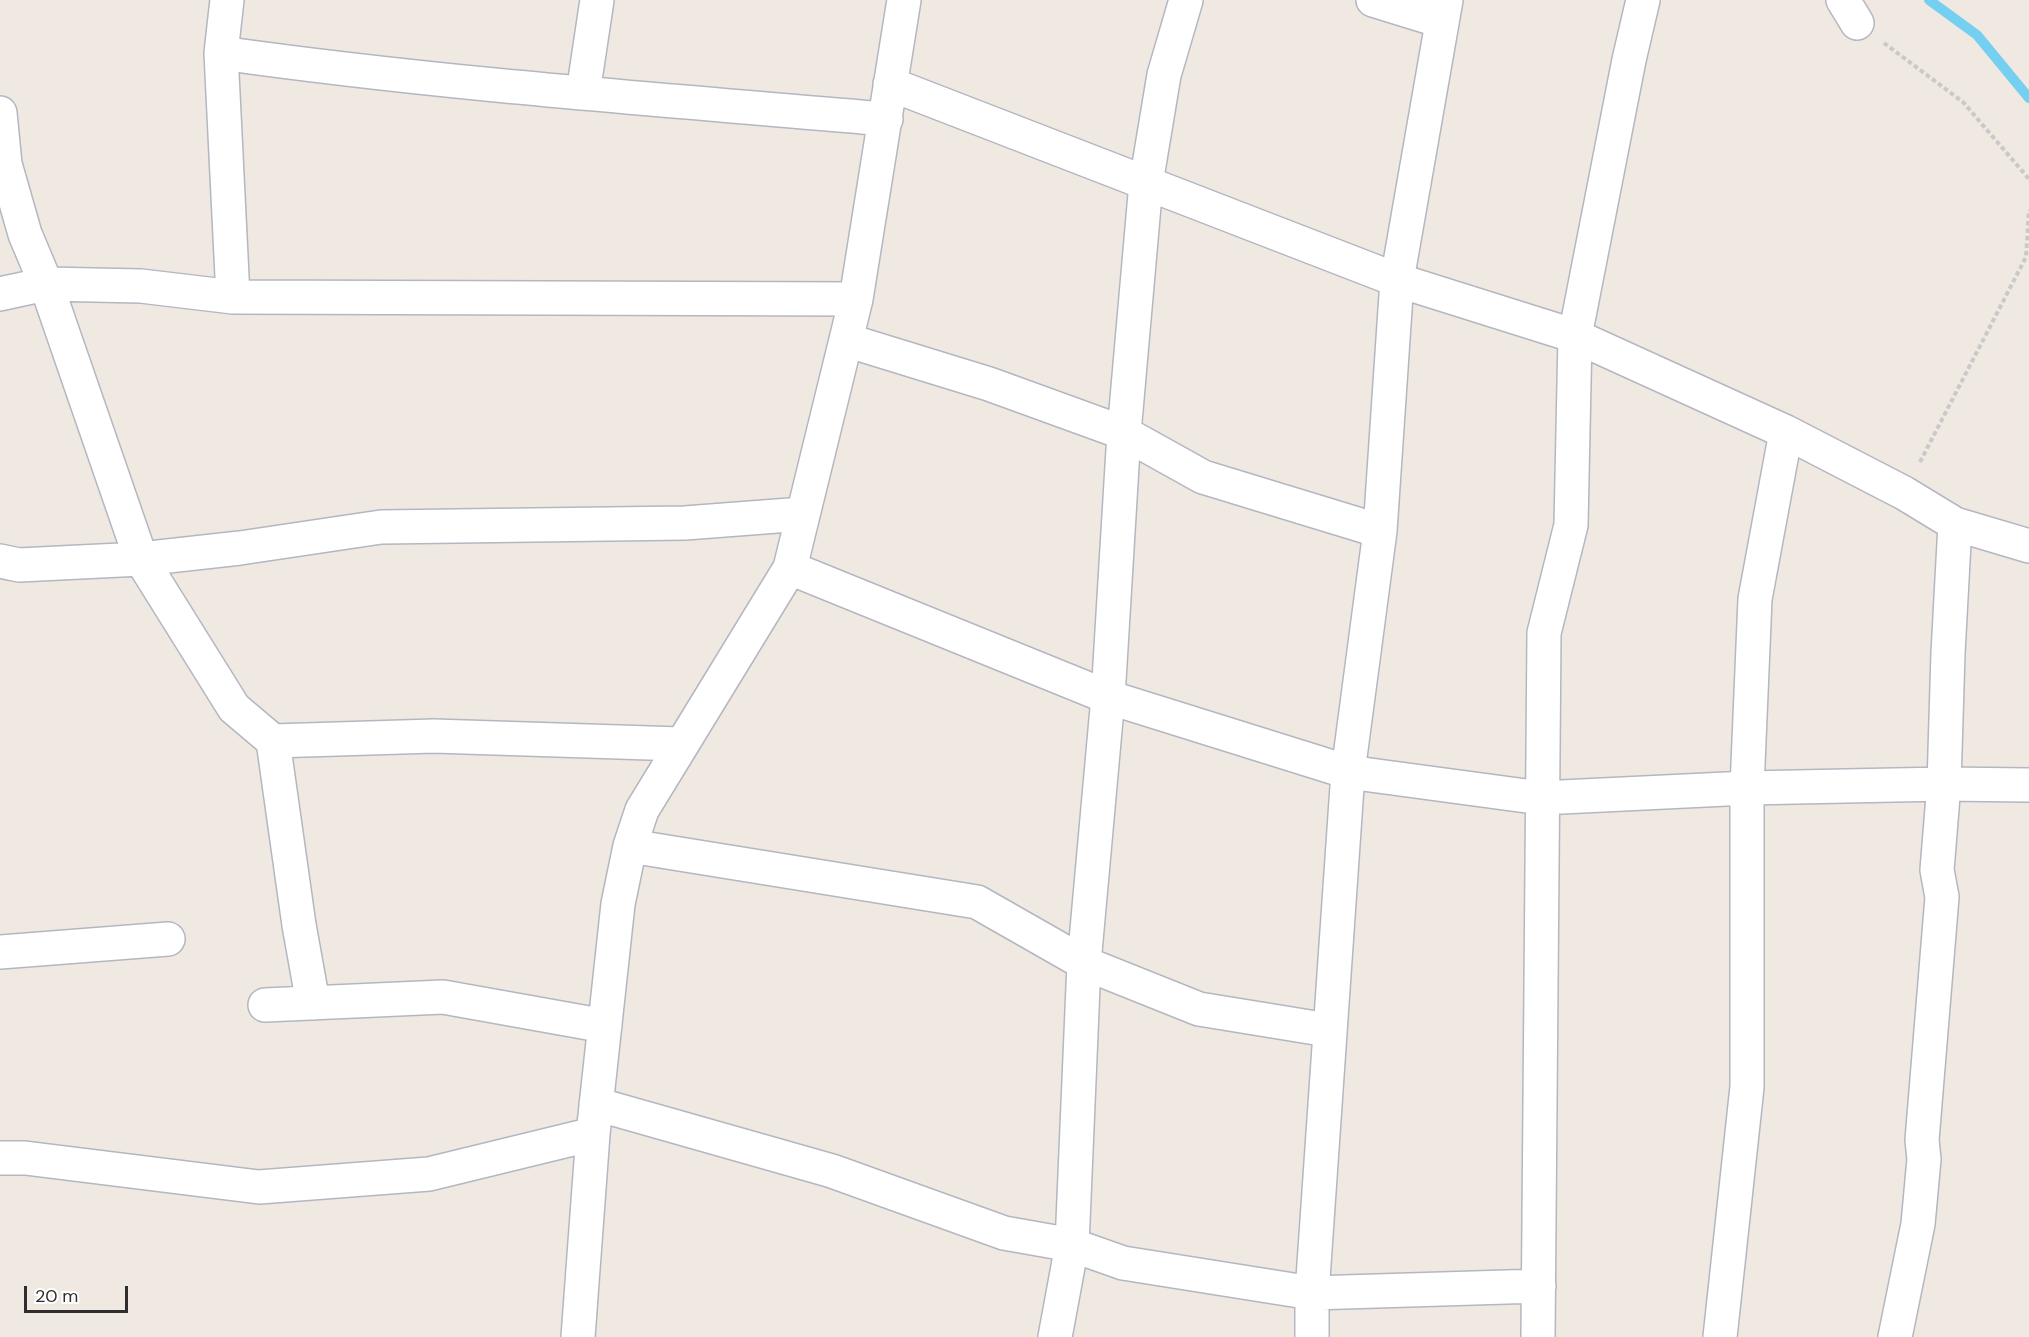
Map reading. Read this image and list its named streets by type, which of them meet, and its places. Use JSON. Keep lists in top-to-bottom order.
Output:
{
  "scale_bar": "20 m"
}
